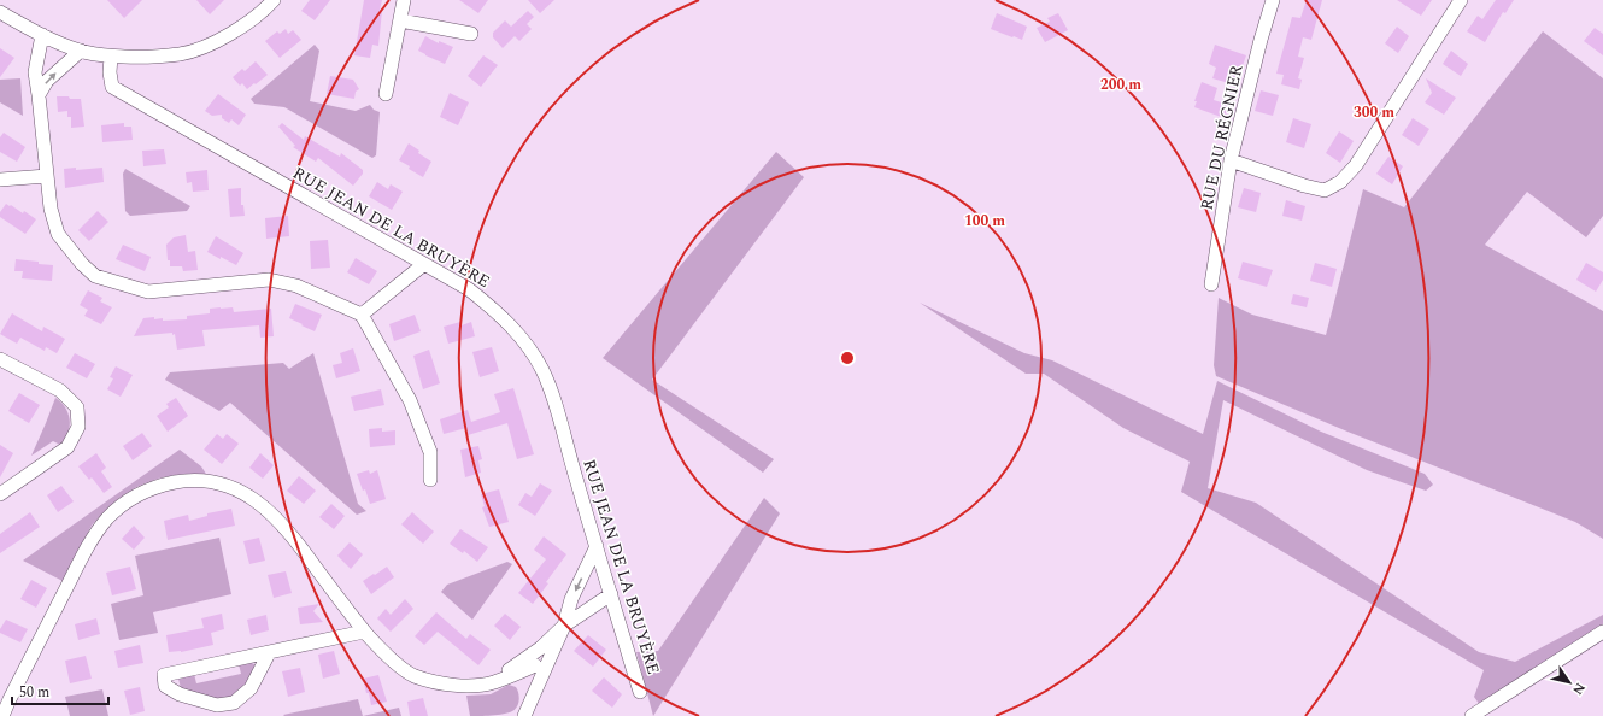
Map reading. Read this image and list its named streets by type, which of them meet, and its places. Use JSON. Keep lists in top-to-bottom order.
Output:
{
  "streets": {
    "street": ["RUE DU RÉGNIER", "RUE JEAN DE LA BRUYÈRE"]
  },
  "scale_bar": "50 m",
  "north": "bottom right",
  "rings": ["200 m", "300 m", "100 m"]
}
